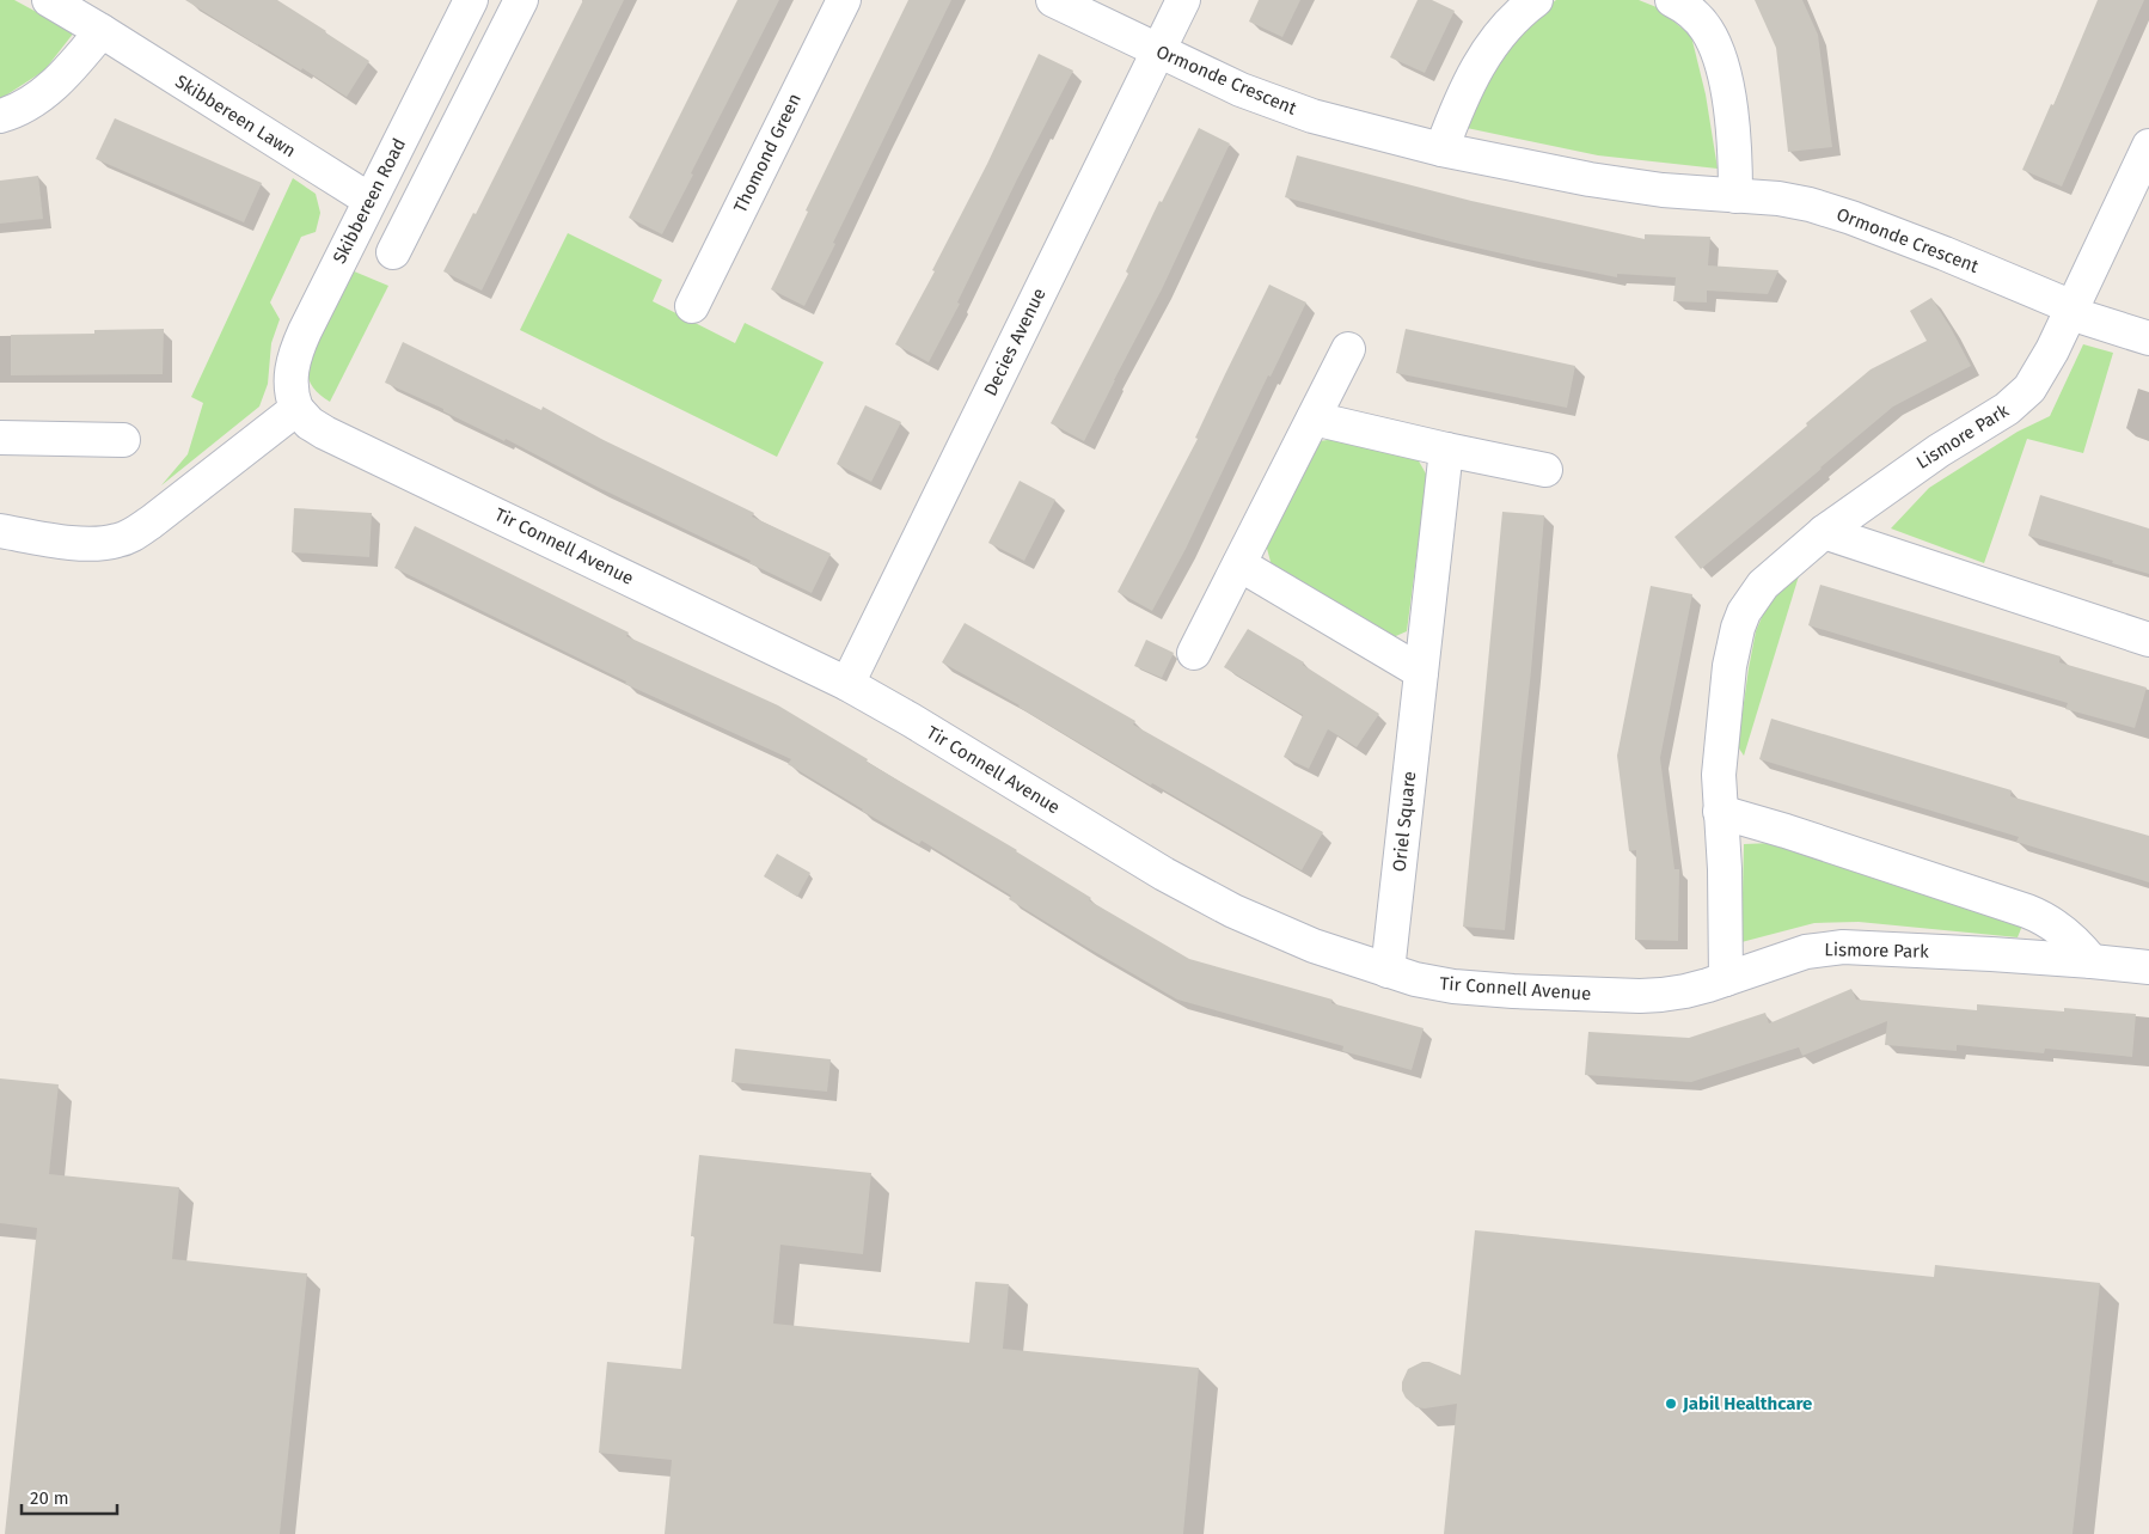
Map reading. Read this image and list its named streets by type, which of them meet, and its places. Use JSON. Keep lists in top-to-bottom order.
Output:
{
  "streets": {
    "street": [
      "Ormonde Crescent",
      "Skibbereen Lawn",
      "Thomond Green",
      "Skibbereen Road",
      "Decies Avenue",
      "Lismore Park",
      "Tir Connell Avenue",
      "Oriel Square"
    ]
  },
  "crossings": [
    ["Ormonde Crescent", "Decies Avenue"],
    ["Ormonde Crescent", "Lismore Park"],
    ["Skibbereen Lawn", "Skibbereen Road"],
    ["Skibbereen Road", "Tir Connell Avenue"],
    ["Decies Avenue", "Tir Connell Avenue"],
    ["Lismore Park", "Tir Connell Avenue"],
    ["Tir Connell Avenue", "Oriel Square"]
  ],
  "places": ["Jabil Healthcare"],
  "scale_bar": "20 m"
}
